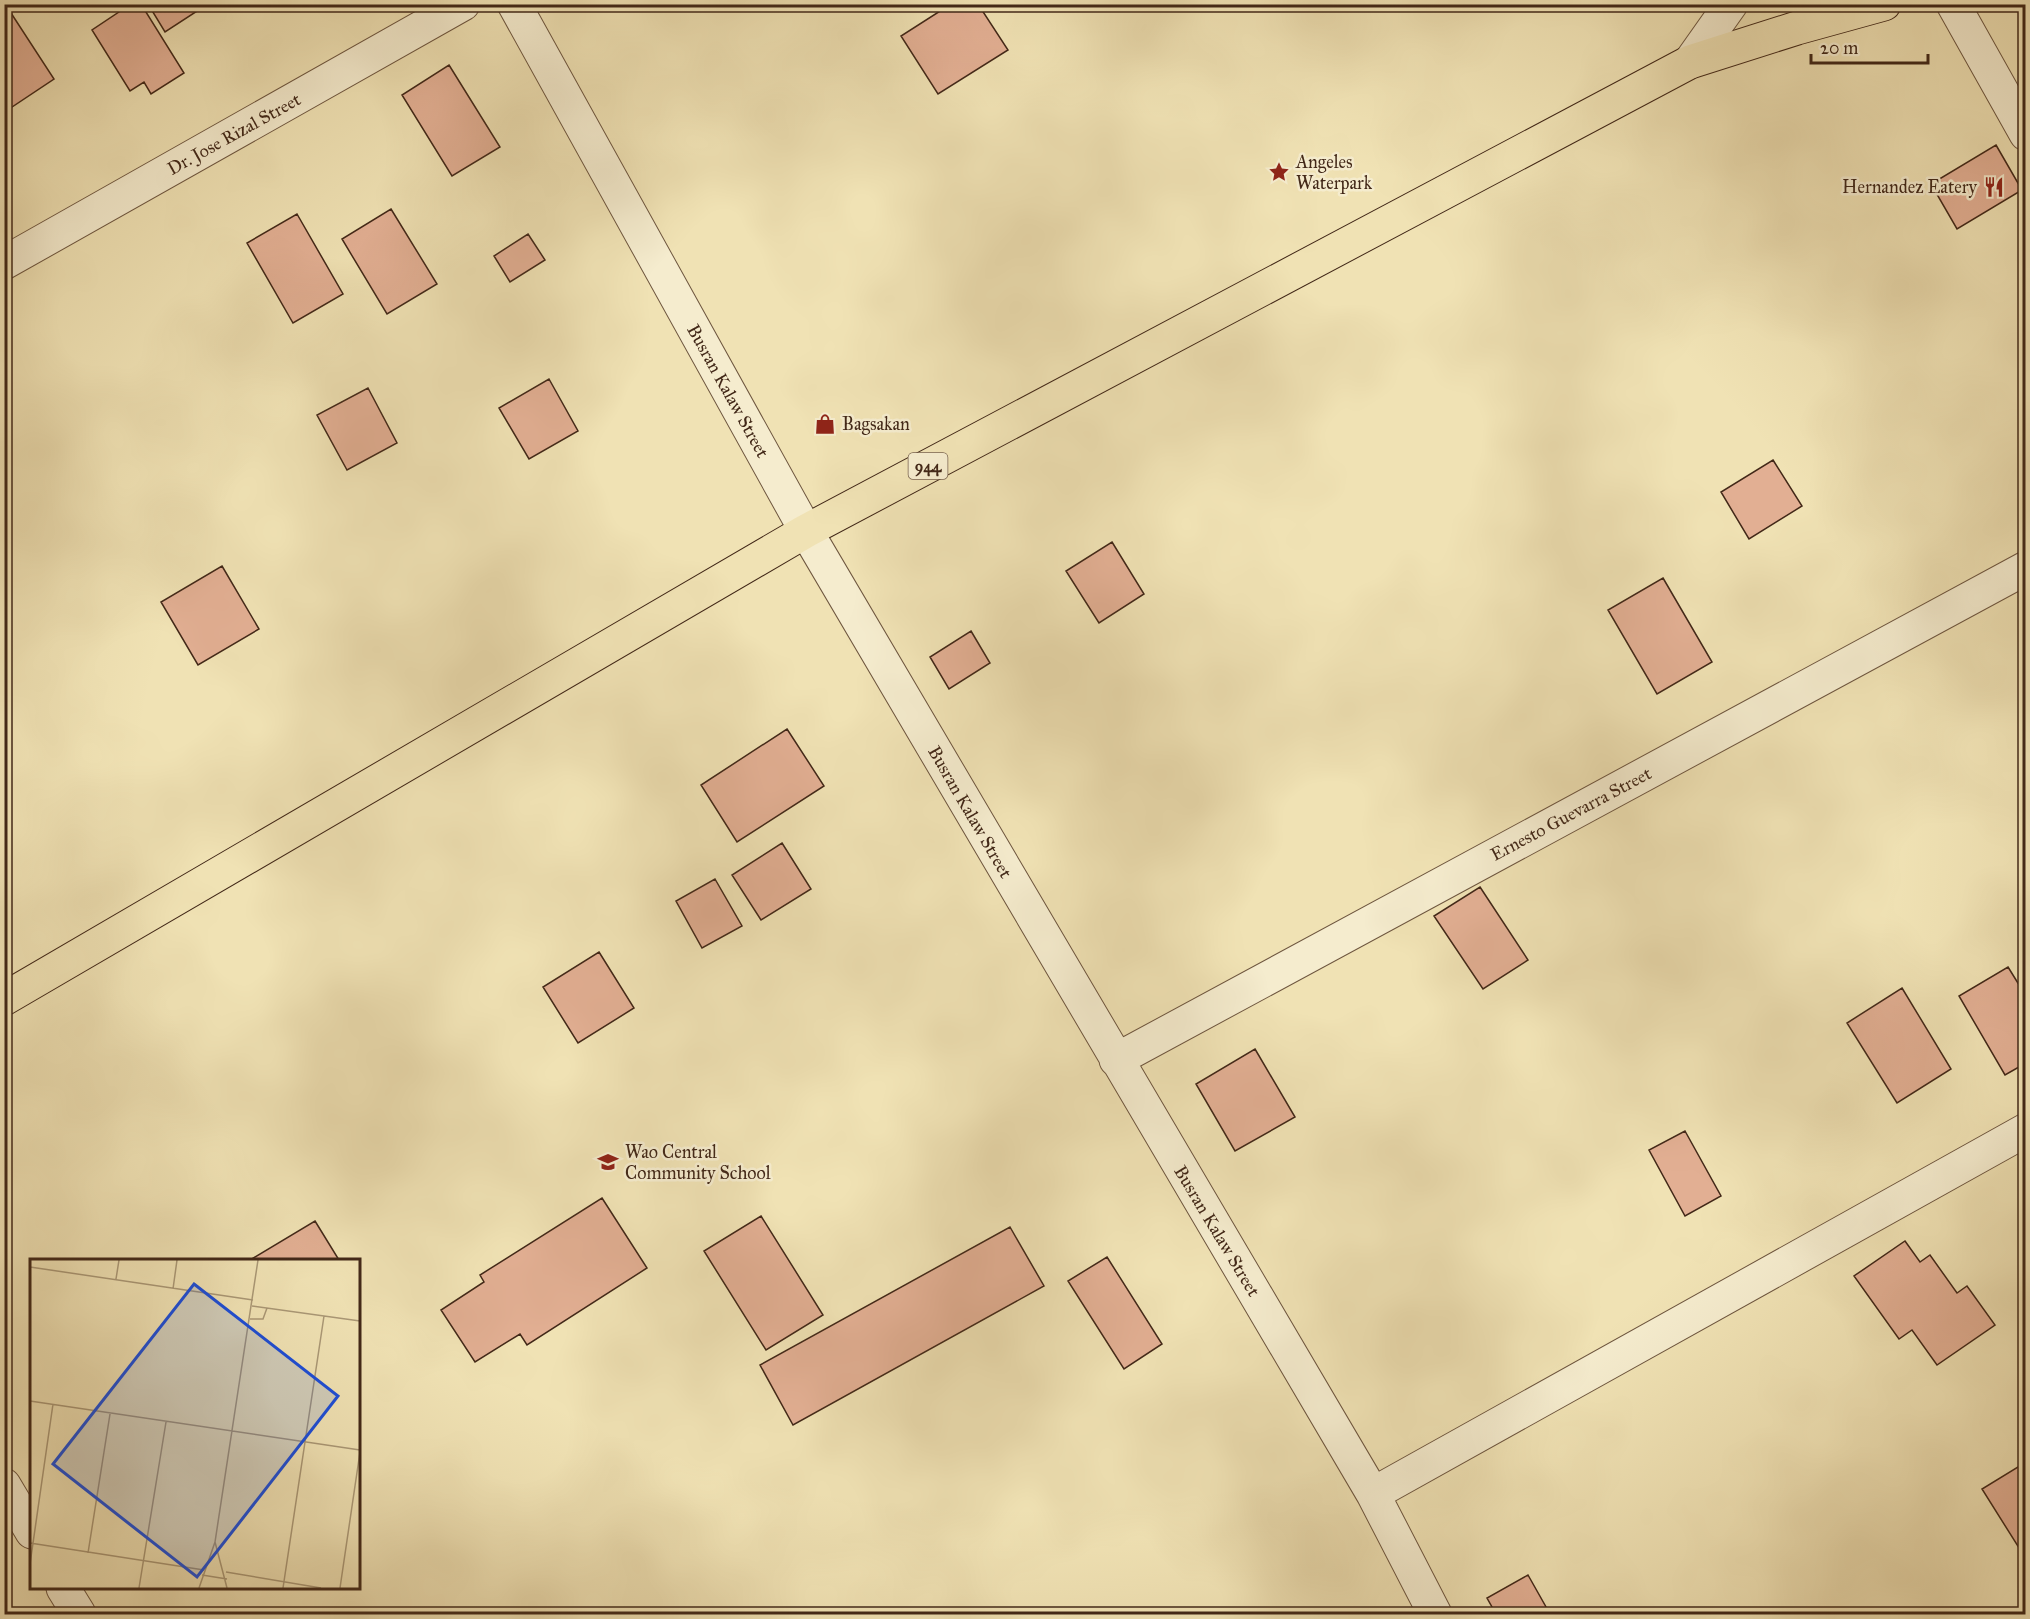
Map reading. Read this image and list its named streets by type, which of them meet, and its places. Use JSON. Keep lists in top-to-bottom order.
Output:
{
  "streets": {
    "main road": ["944"],
    "street": ["Dr. Jose Rizal Street", "Busran Kalaw Street", "Ernesto Guevarra Street"]
  },
  "crossings": [
    ["Busran Kalaw Street", "944"],
    ["Busran Kalaw Street", "Ernesto Guevarra Street"]
  ],
  "places": {
    "place": ["Angeles Waterpark"],
    "restaurant": ["Hernandez Eatery"],
    "shop": ["Bagsakan"],
    "school or university": ["Wao Central Community School"]
  },
  "scale_bar": "20 m"
}
